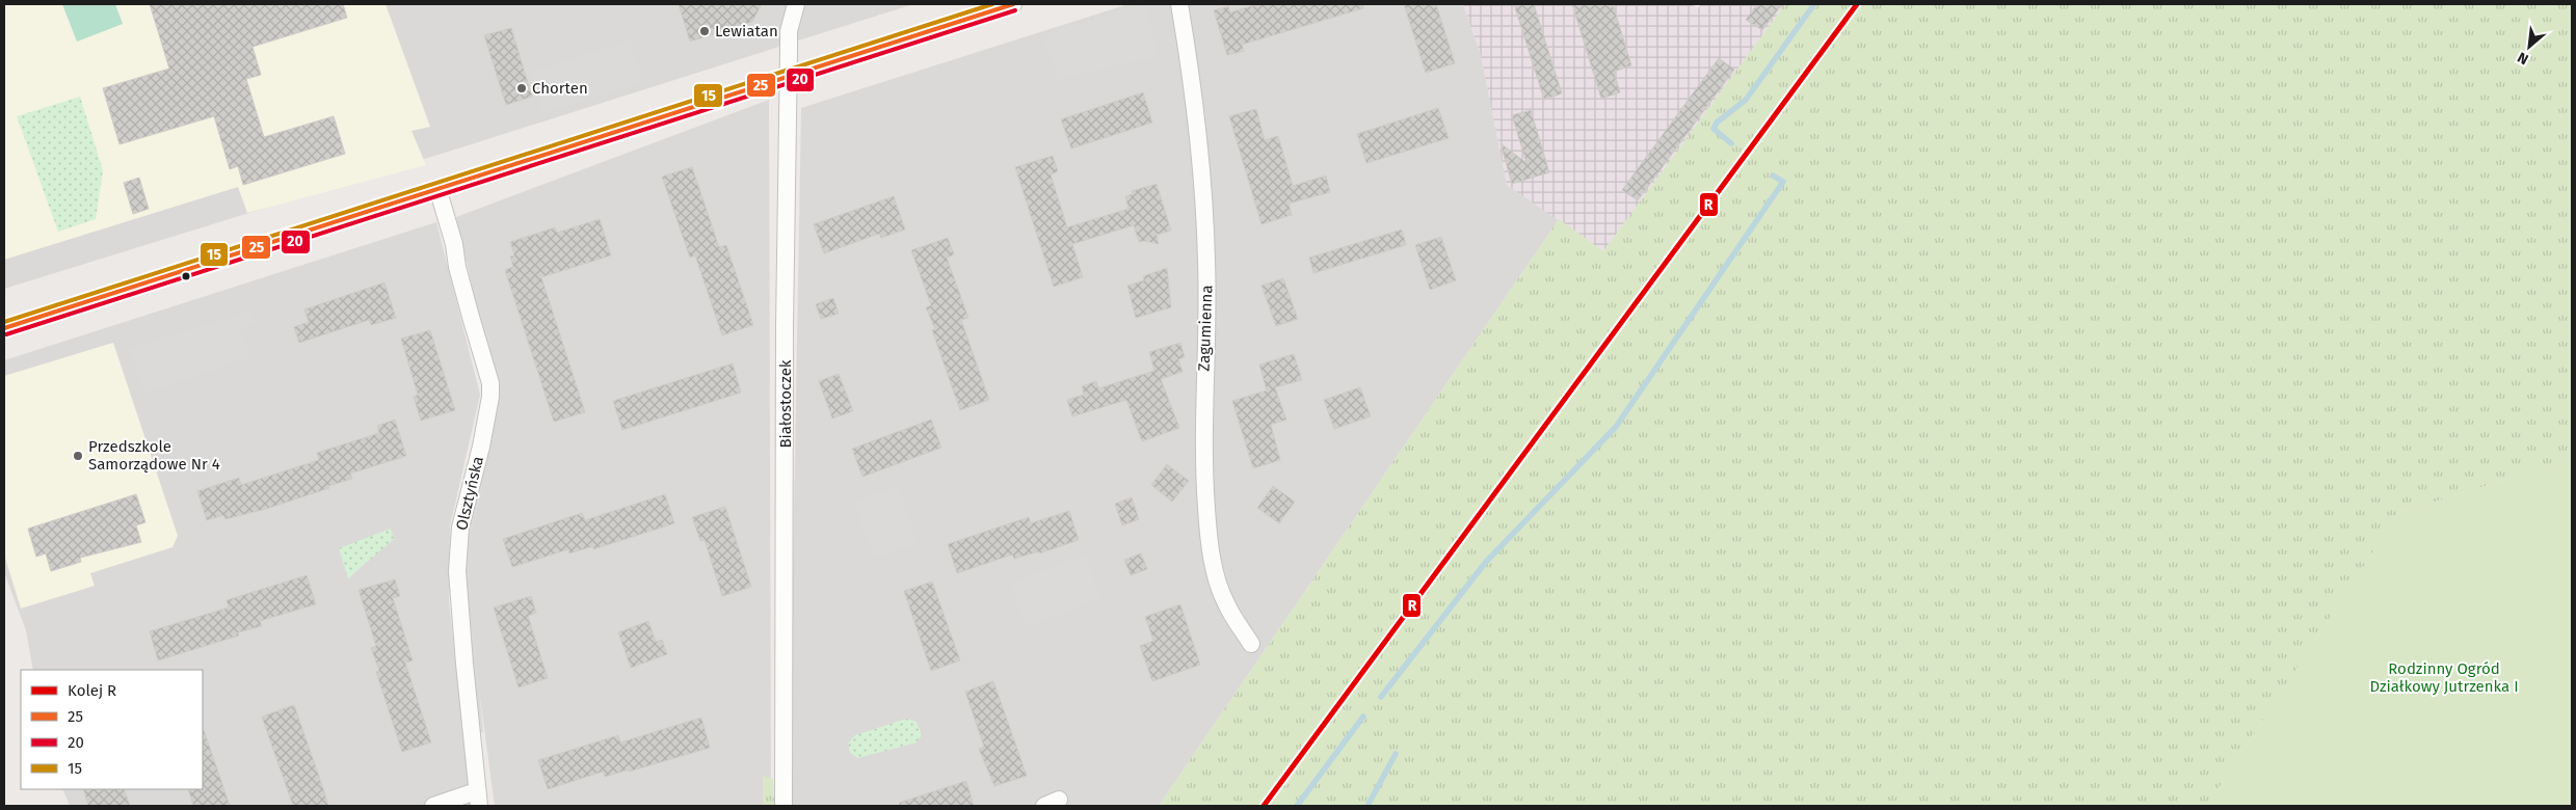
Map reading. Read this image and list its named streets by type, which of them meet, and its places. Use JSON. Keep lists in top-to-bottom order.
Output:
{
  "streets": {
    "street": ["Zagumienna", "Białostoczek", "Olsztyńska"]
  },
  "parks": ["Rodzinny Ogród Działkowy Jutrzenka I"],
  "places": ["Lewiatan", "Chorten", "Przedszkole Samorządowe Nr 4"],
  "lines": [
    "rail line R",
    "transit line 25",
    "transit line 15",
    "transit line 20"
  ],
  "legend": [
    "Kolej R",
    "25",
    "20",
    "15"
  ],
  "north": "bottom left"
}
